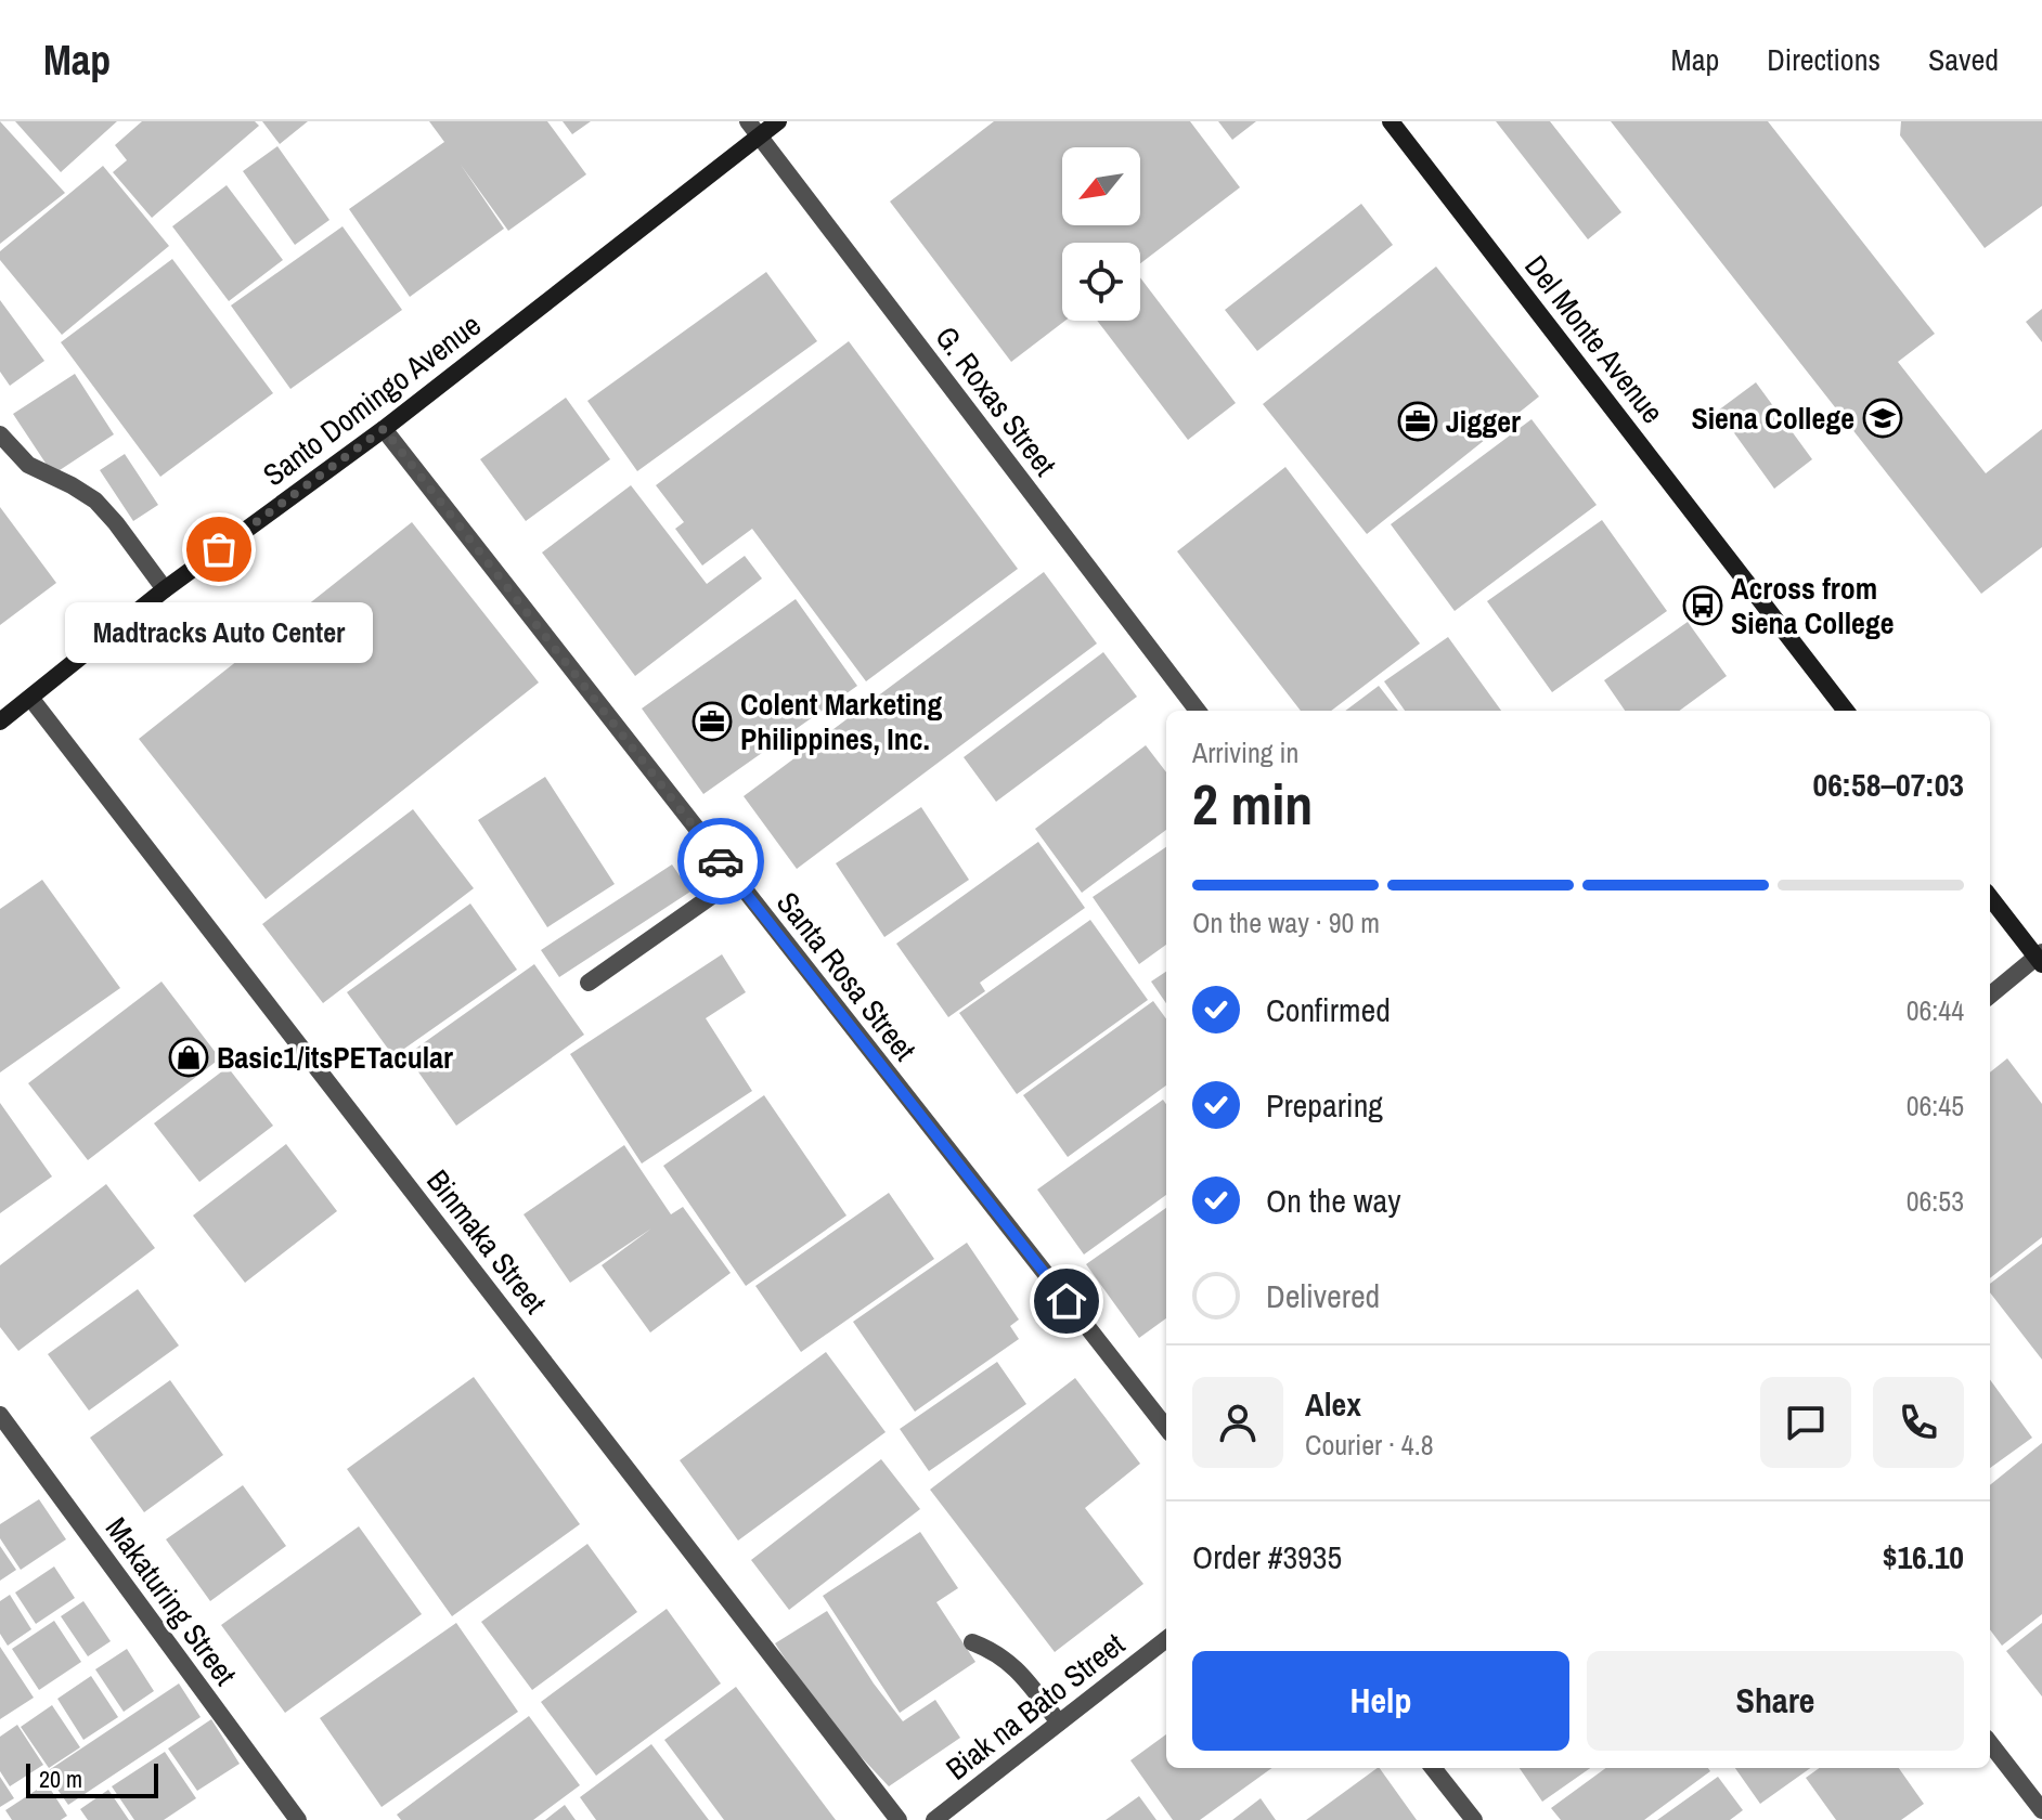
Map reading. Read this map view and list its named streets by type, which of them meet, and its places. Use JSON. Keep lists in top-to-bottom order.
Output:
{
  "streets": {
    "main road": ["Del Monte Avenue", "Santo Domingo Avenue"],
    "street": [
      "G. Roxas Street",
      "Santa Rosa Street",
      "Binmaka Street",
      "Makaturing Street",
      "Biak na Bato Street"
    ]
  },
  "crossings": [
    ["Santo Domingo Avenue", "G. Roxas Street"],
    ["Santo Domingo Avenue", "Santa Rosa Street"],
    ["Santo Domingo Avenue", "Binmaka Street"]
  ],
  "places": {
    "school or university": ["Siena College"],
    "office": ["Jigger", "Colent Marketing Philippines, Inc."],
    "other": ["Madtracks Auto Center"],
    "bus stop": ["Across from Siena College"],
    "shop": ["Basic1/itsPETacular"]
  },
  "scale_bar": "20 m",
  "north": "bottom left",
  "page": {
    "header": "Map",
    "nav": ["Map", "Directions", "Saved"],
    "bubble": "Madtracks Auto Center",
    "heading": ["2 min", "Arriving in", "06:58–07:03"],
    "panel": [
      "Alex",
      "Courier · 4.8",
      "Order #3935",
      "$16.10"
    ],
    "bar": "On the way · 90 m",
    "list": [
      ["Confirmed", "06:44"],
      ["Preparing", "06:45"],
      ["On the way", "06:53"],
      "Delivered"
    ],
    "buttons": ["Help", "Share"],
    "scale": "20 m"
  }
}
